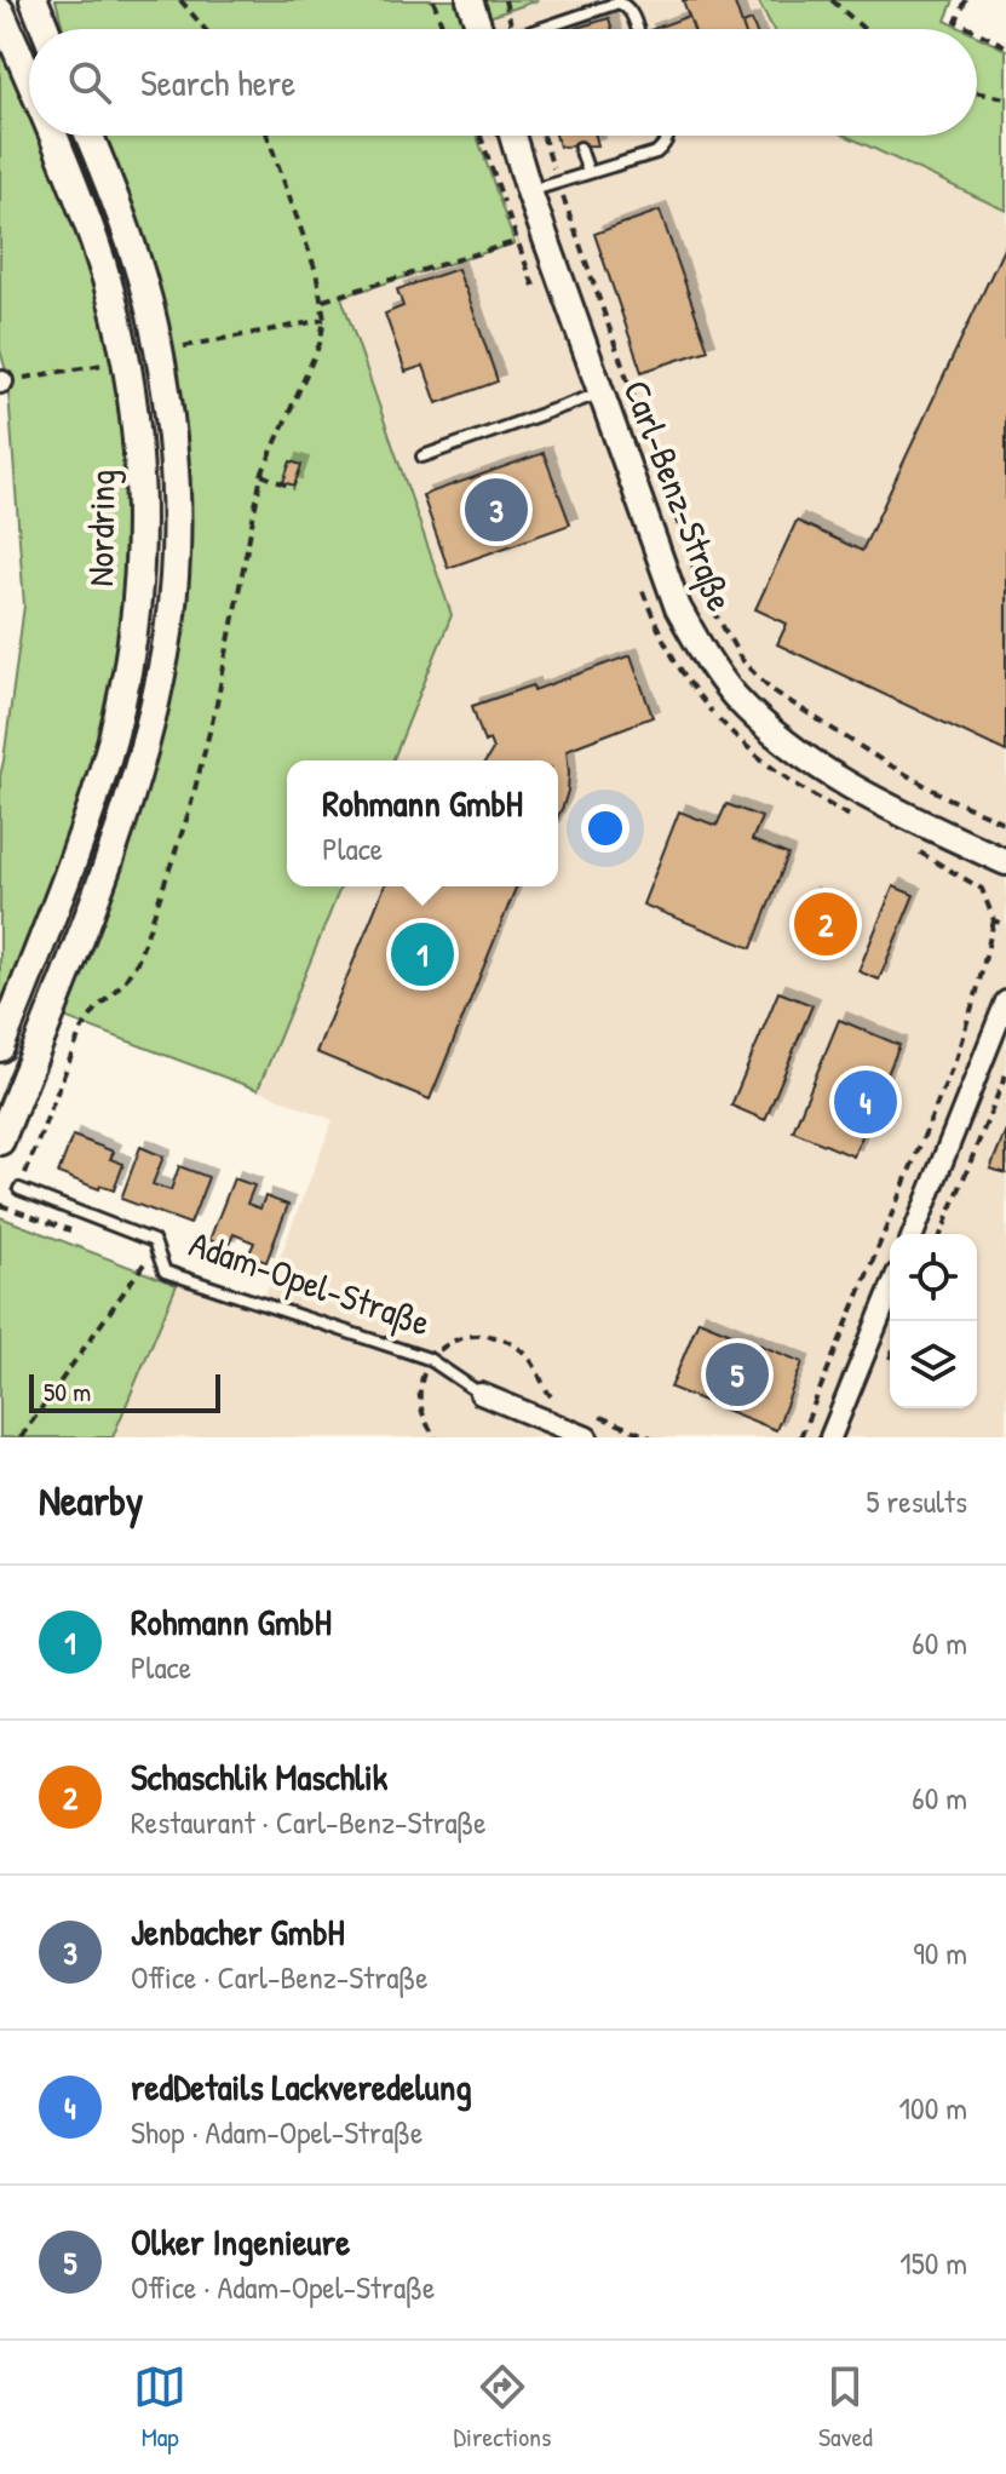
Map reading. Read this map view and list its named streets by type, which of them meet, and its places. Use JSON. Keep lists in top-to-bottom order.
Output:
{
  "streets": {
    "main road": ["Nordring"],
    "street": ["Carl-Benz-Straße", "Adam-Opel-Straße"]
  },
  "scale_bar": "50 m",
  "page": {
    "search": "Search here",
    "pins": [
      "3",
      "2",
      "1",
      "4",
      "5"
    ],
    "popup": ["Rohmann GmbH", "Place"],
    "scale": "50 m",
    "heading": ["Nearby", "5 results"],
    "list": [
      {
        "mark": "1",
        "name": "Rohmann GmbH",
        "note": "Place",
        "value": "60 m"
      },
      {
        "mark": "2",
        "name": "Schaschlik Maschlik",
        "note": "Restaurant · Carl-Benz-Straße",
        "value": "60 m"
      },
      {
        "mark": "3",
        "name": "Jenbacher GmbH",
        "note": "Office · Carl-Benz-Straße",
        "value": "90 m"
      },
      {
        "mark": "4",
        "name": "redDetails Lackveredelung",
        "note": "Shop · Adam-Opel-Straße",
        "value": "100 m"
      },
      {
        "mark": "5",
        "name": "Olker Ingenieure",
        "note": "Office · Adam-Opel-Straße",
        "value": "150 m"
      }
    ],
    "nav": ["Map", "Directions", "Saved"]
  }
}
